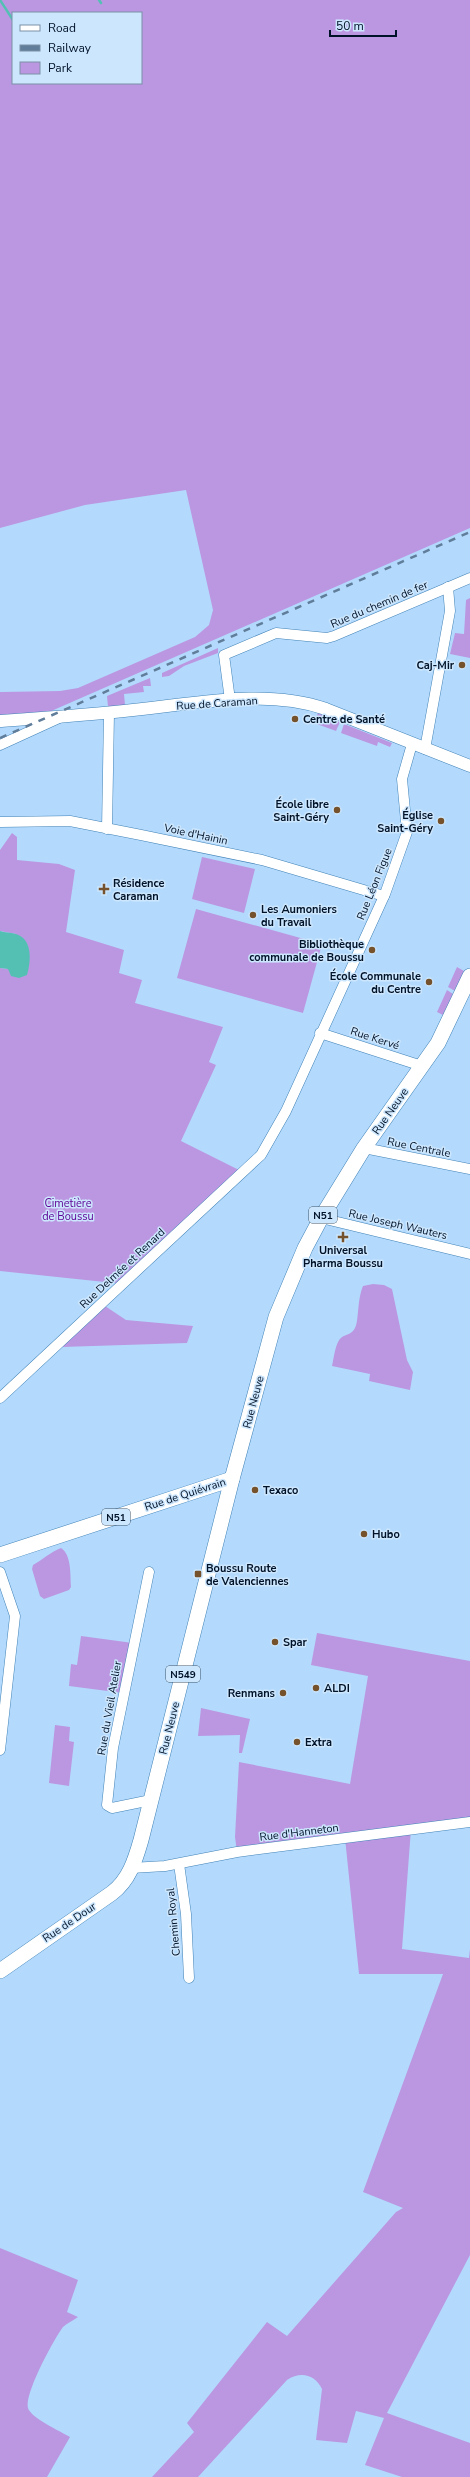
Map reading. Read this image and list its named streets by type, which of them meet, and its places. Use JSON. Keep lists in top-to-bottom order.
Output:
{
  "streets": {
    "main road": [
      "Rue Neuve",
      "N51",
      "Rue de Quiévrain",
      "N549",
      "Rue de Dour"
    ],
    "street": [
      "Rue du chemin de fer",
      "Rue de Caraman",
      "Voie d'Hainin",
      "Rue Léon Figue",
      "Rue Kervé",
      "Rue Centrale",
      "Rue Joseph Wauters",
      "Rue Delmée et Renard",
      "Rue du Vieil Atelier",
      "Rue d'Hanneton",
      "Chemin Royal"
    ]
  },
  "crossings": [
    ["Rue du chemin de fer", "Rue de Caraman"],
    ["Rue de Caraman", "Rue Léon Figue"],
    ["Voie d'Hainin", "Rue Léon Figue"],
    ["Rue Léon Figue", "Rue Kervé"],
    ["Rue Léon Figue", "Rue Delmée et Renard"],
    ["Rue Kervé", "Rue Neuve"],
    ["Rue Neuve", "Rue Centrale"],
    ["Rue Neuve", "Rue Joseph Wauters"],
    ["Rue Neuve", "Rue de Quiévrain"],
    ["Rue Neuve", "Rue du Vieil Atelier"],
    ["Rue Neuve", "Rue d'Hanneton"],
    ["Rue Neuve", "Rue de Dour"],
    ["Rue d'Hanneton", "Rue de Dour"],
    ["Rue d'Hanneton", "Chemin Royal"]
  ],
  "parks": ["Cimetière de Boussu"],
  "places": {
    "other": [
      "Caj-Mir",
      "Centre de Santé",
      "École libre Saint-Géry",
      "Église Saint-Géry",
      "Les Aumoniers du Travail",
      "Bibliothèque communale de Boussu",
      "École Communale du Centre",
      "Texaco",
      "Hubo",
      "Spar",
      "ALDI",
      "Renmans",
      "Extra"
    ],
    "health": ["Résidence Caraman", "Universal Pharma Boussu"],
    "transit": ["Boussu Route de Valenciennes"]
  },
  "legend": ["Road", "Railway", "Park"],
  "scale_bar": "50 m"
}
